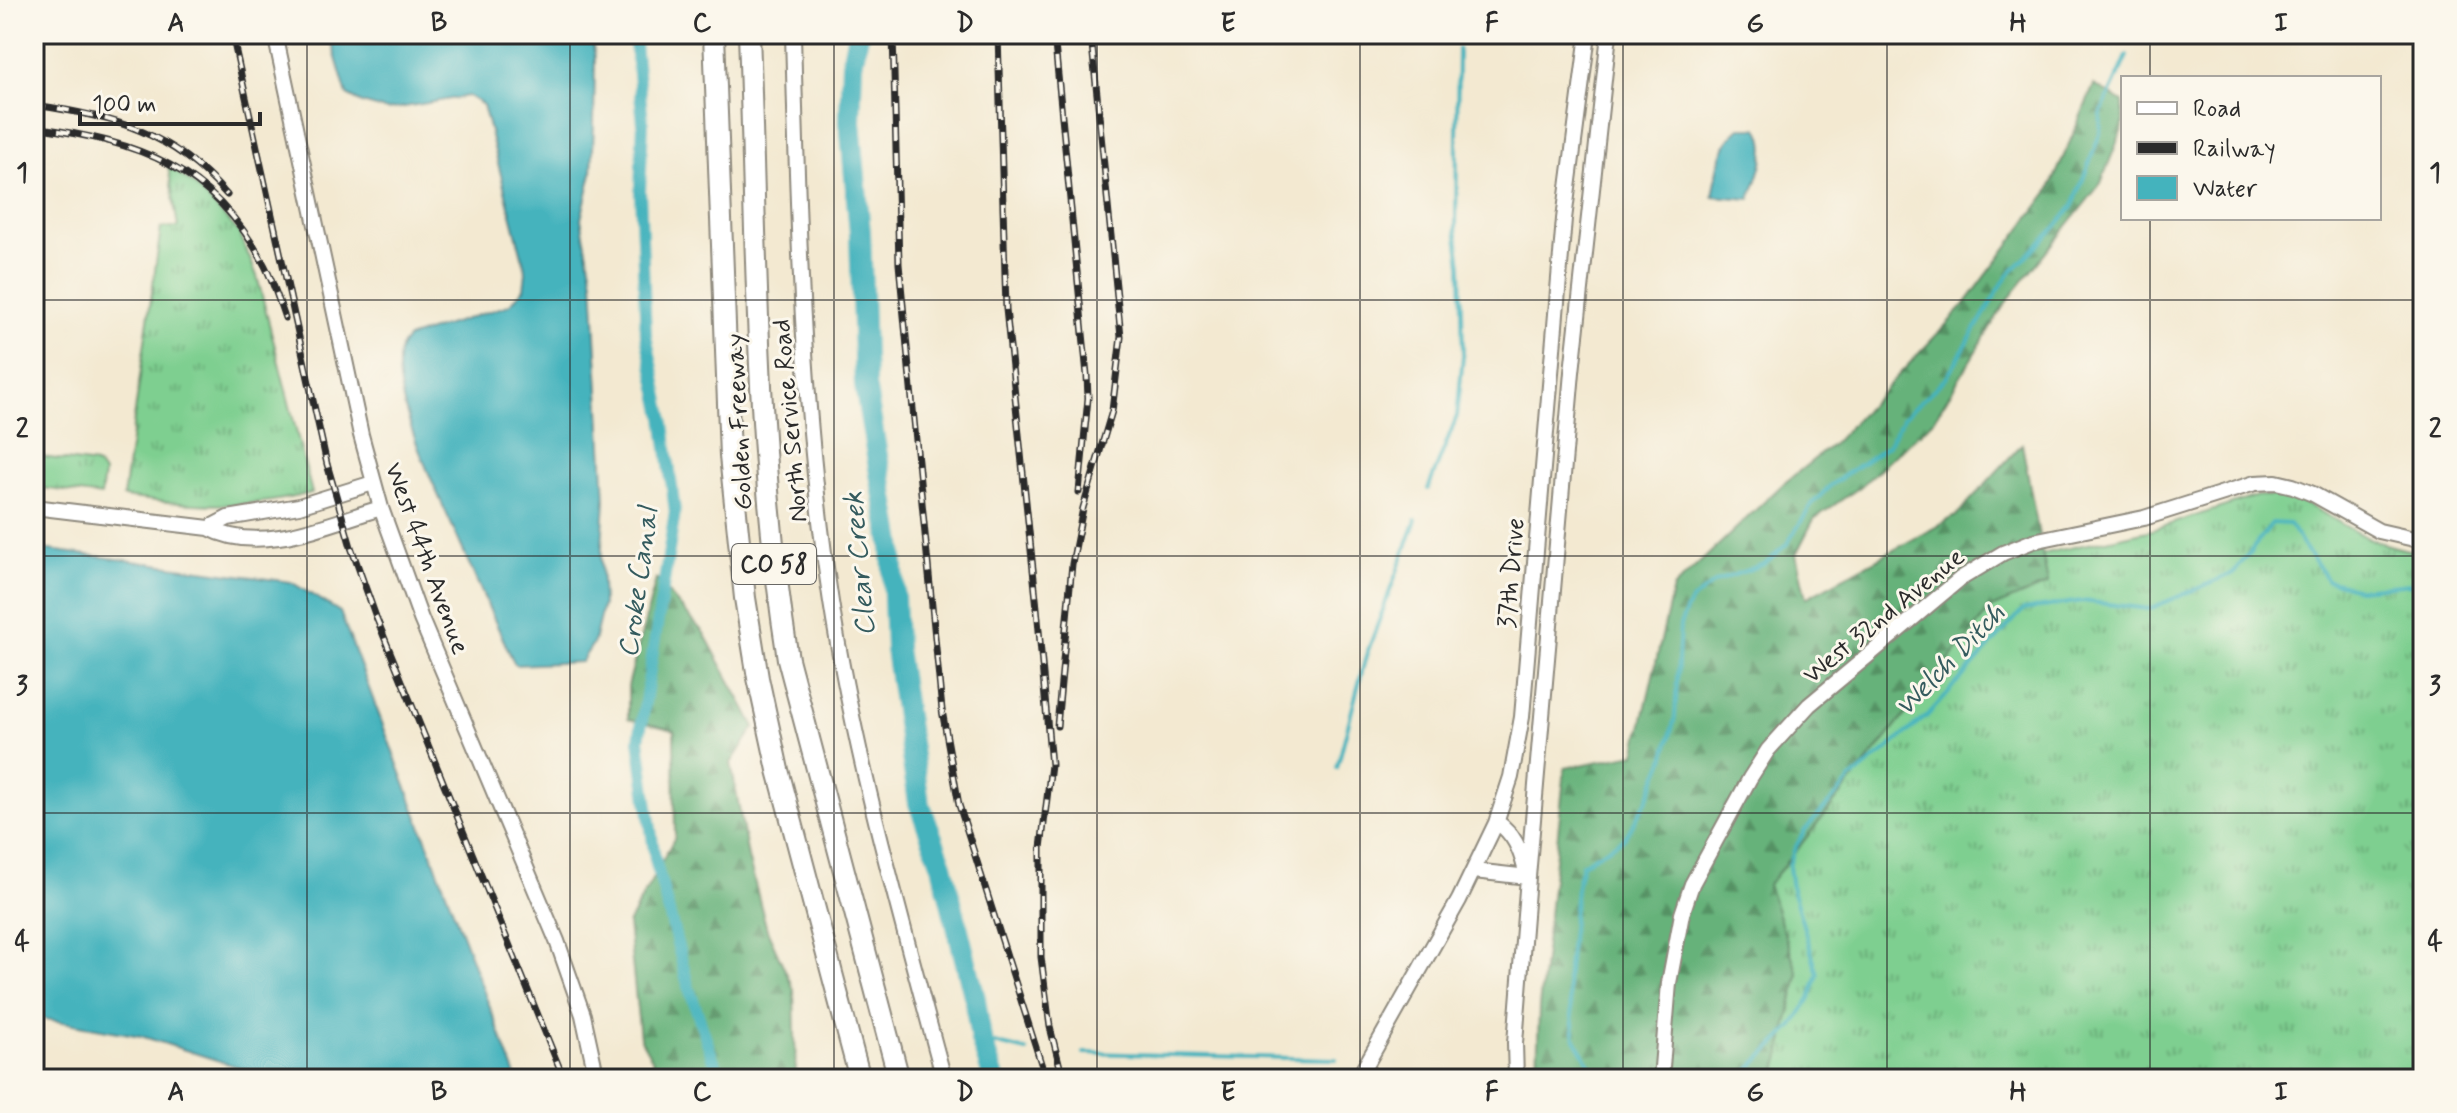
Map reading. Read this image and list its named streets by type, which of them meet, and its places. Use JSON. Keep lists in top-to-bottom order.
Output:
{
  "streets": {
    "highway": ["Golden Freeway", "CO 58"],
    "street": [
      "North Service Road",
      "West 44th Avenue",
      "37th Drive",
      "West 32nd Avenue"
    ]
  },
  "water": ["Clear Creek", "Croke Canal", "Welch Ditch"],
  "legend": ["Road", "Railway", "Water"],
  "scale_bar": "100 m",
  "grid": {
    "columns": [
      "A",
      "B",
      "C",
      "D",
      "E",
      "F",
      "G",
      "H",
      "I"
    ],
    "rows": [
      "1",
      "2",
      "3",
      "4"
    ]
  }
}
